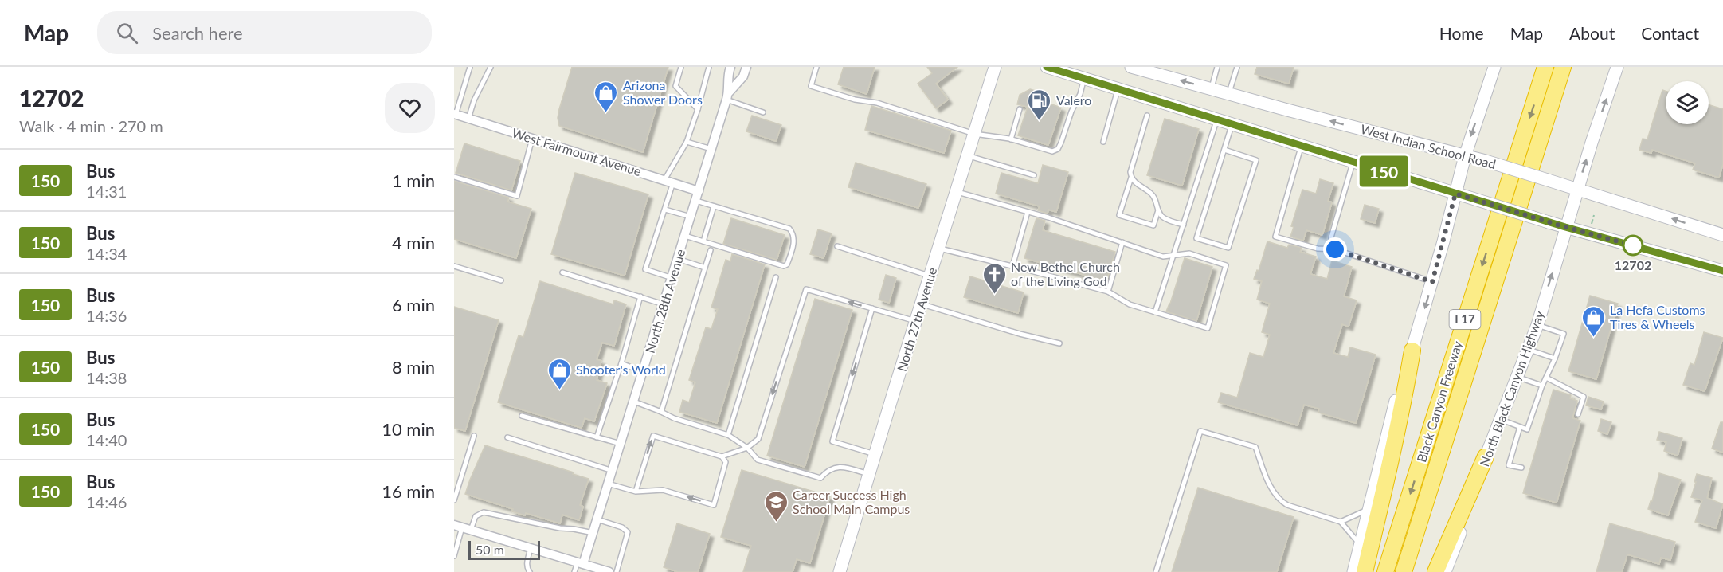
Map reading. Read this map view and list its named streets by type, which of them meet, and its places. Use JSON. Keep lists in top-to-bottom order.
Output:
{
  "streets": {
    "highway": ["I 17", "Black Canyon Freeway"],
    "main road": ["West Indian School Road", "North 27th Avenue", "North Black Canyon Highway"],
    "street": ["West Fairmount Avenue", "North 28th Avenue"]
  },
  "crossings": [
    ["West Indian School Road", "North Black Canyon Highway"],
    ["West Fairmount Avenue", "North 28th Avenue"]
  ],
  "one_way": ["North Black Canyon Highway"],
  "places": {
    "shop": ["Arizona Shower Doors", "La Hefa Customs Tires & Wheels", "Shooter's World"],
    "fuel station": ["Valero"],
    "other": ["12702"],
    "church": ["New Bethel Church of the Living God"],
    "school or university": ["Career Success High School Main Campus"]
  },
  "lines": ["bus line 150"],
  "scale_bar": "50 m",
  "page": {
    "header": "Map",
    "search": "Search here",
    "nav": [
      "Home",
      "Map",
      "About",
      "Contact"
    ],
    "heading": ["12702", "Walk · 4 min · 270 m"],
    "on_map": "150",
    "list": [
      {
        "mark": "150",
        "name": "Bus",
        "note": "14:31",
        "value": "1 min"
      },
      {
        "mark": "150",
        "name": "Bus",
        "note": "14:34",
        "value": "4 min"
      },
      {
        "mark": "150",
        "name": "Bus",
        "note": "14:36",
        "value": "6 min"
      },
      {
        "mark": "150",
        "name": "Bus",
        "note": "14:38",
        "value": "8 min"
      },
      {
        "mark": "150",
        "name": "Bus",
        "note": "14:40",
        "value": "10 min"
      },
      {
        "mark": "150",
        "name": "Bus",
        "note": "14:46",
        "value": "16 min"
      }
    ],
    "scale": "50 m"
  }
}
